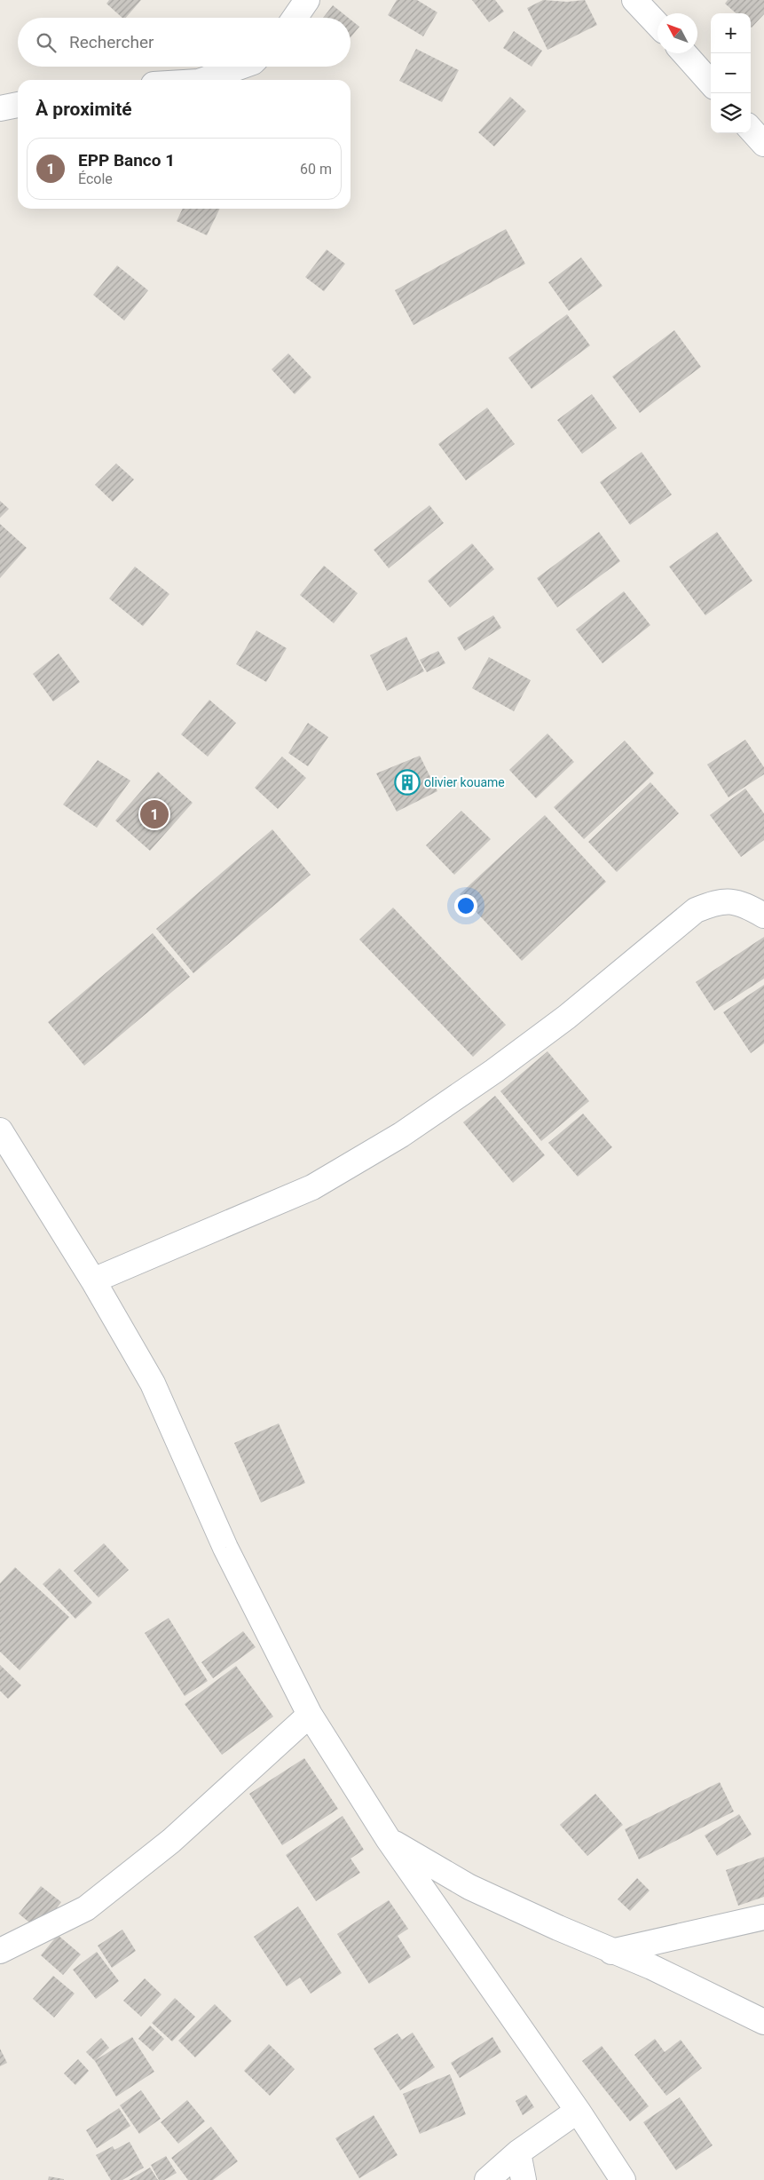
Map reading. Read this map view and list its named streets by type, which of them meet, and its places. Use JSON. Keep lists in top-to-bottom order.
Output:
{
  "places": {
    "building": ["olivier kouame"]
  },
  "north": "top left",
  "page": {
    "map_buttons": ["+", "−"],
    "search": "Rechercher",
    "heading": "À proximité",
    "list": [
      {
        "mark": "1",
        "name": "EPP Banco 1",
        "note": "École",
        "value": "60 m"
      }
    ],
    "pins": "1"
  }
}
